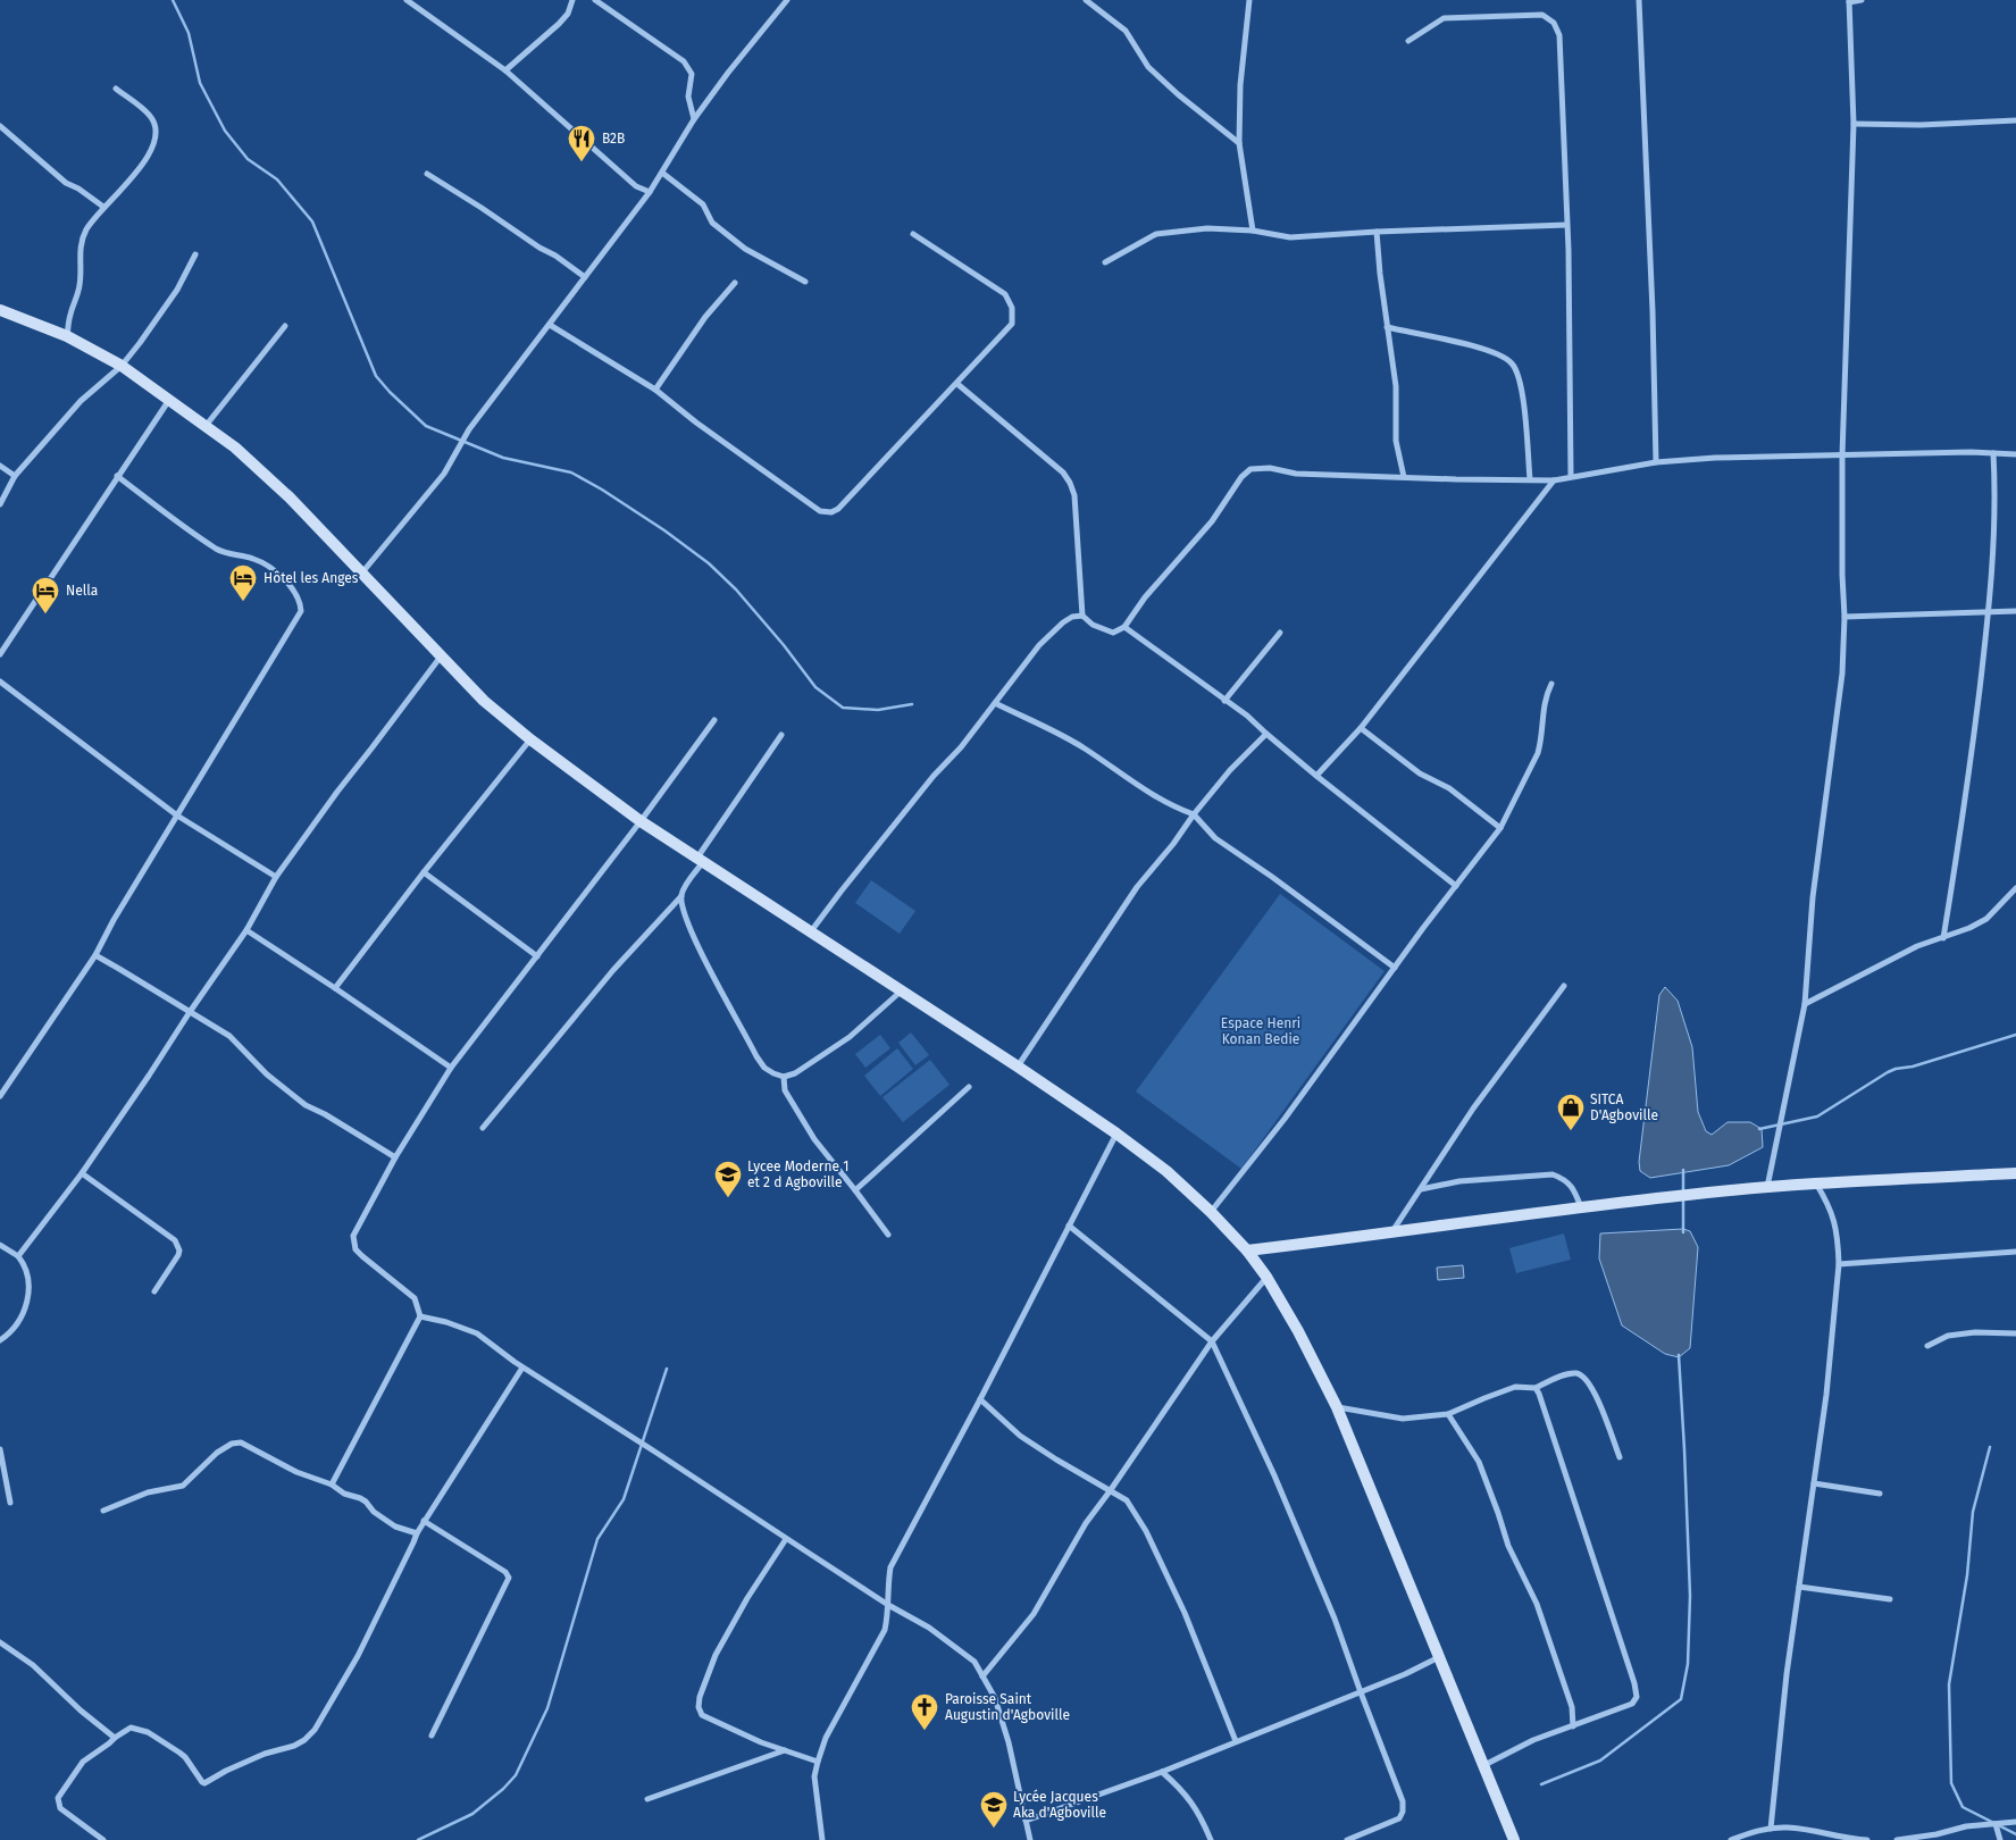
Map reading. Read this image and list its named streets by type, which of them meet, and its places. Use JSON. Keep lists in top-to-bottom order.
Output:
{
  "parks": ["Espace Henri Konan Bedie"],
  "places": {
    "restaurant": ["B2B"],
    "hotel": ["Hôtel les Anges", "Nella"],
    "shop": ["SITCA D'Agboville"],
    "school or university": ["Lycee Moderne 1 et 2 d Agboville", "Lycée Jacques Aka d'Agboville"],
    "church": ["Paroisse Saint Augustin d'Agboville"]
  }
}
